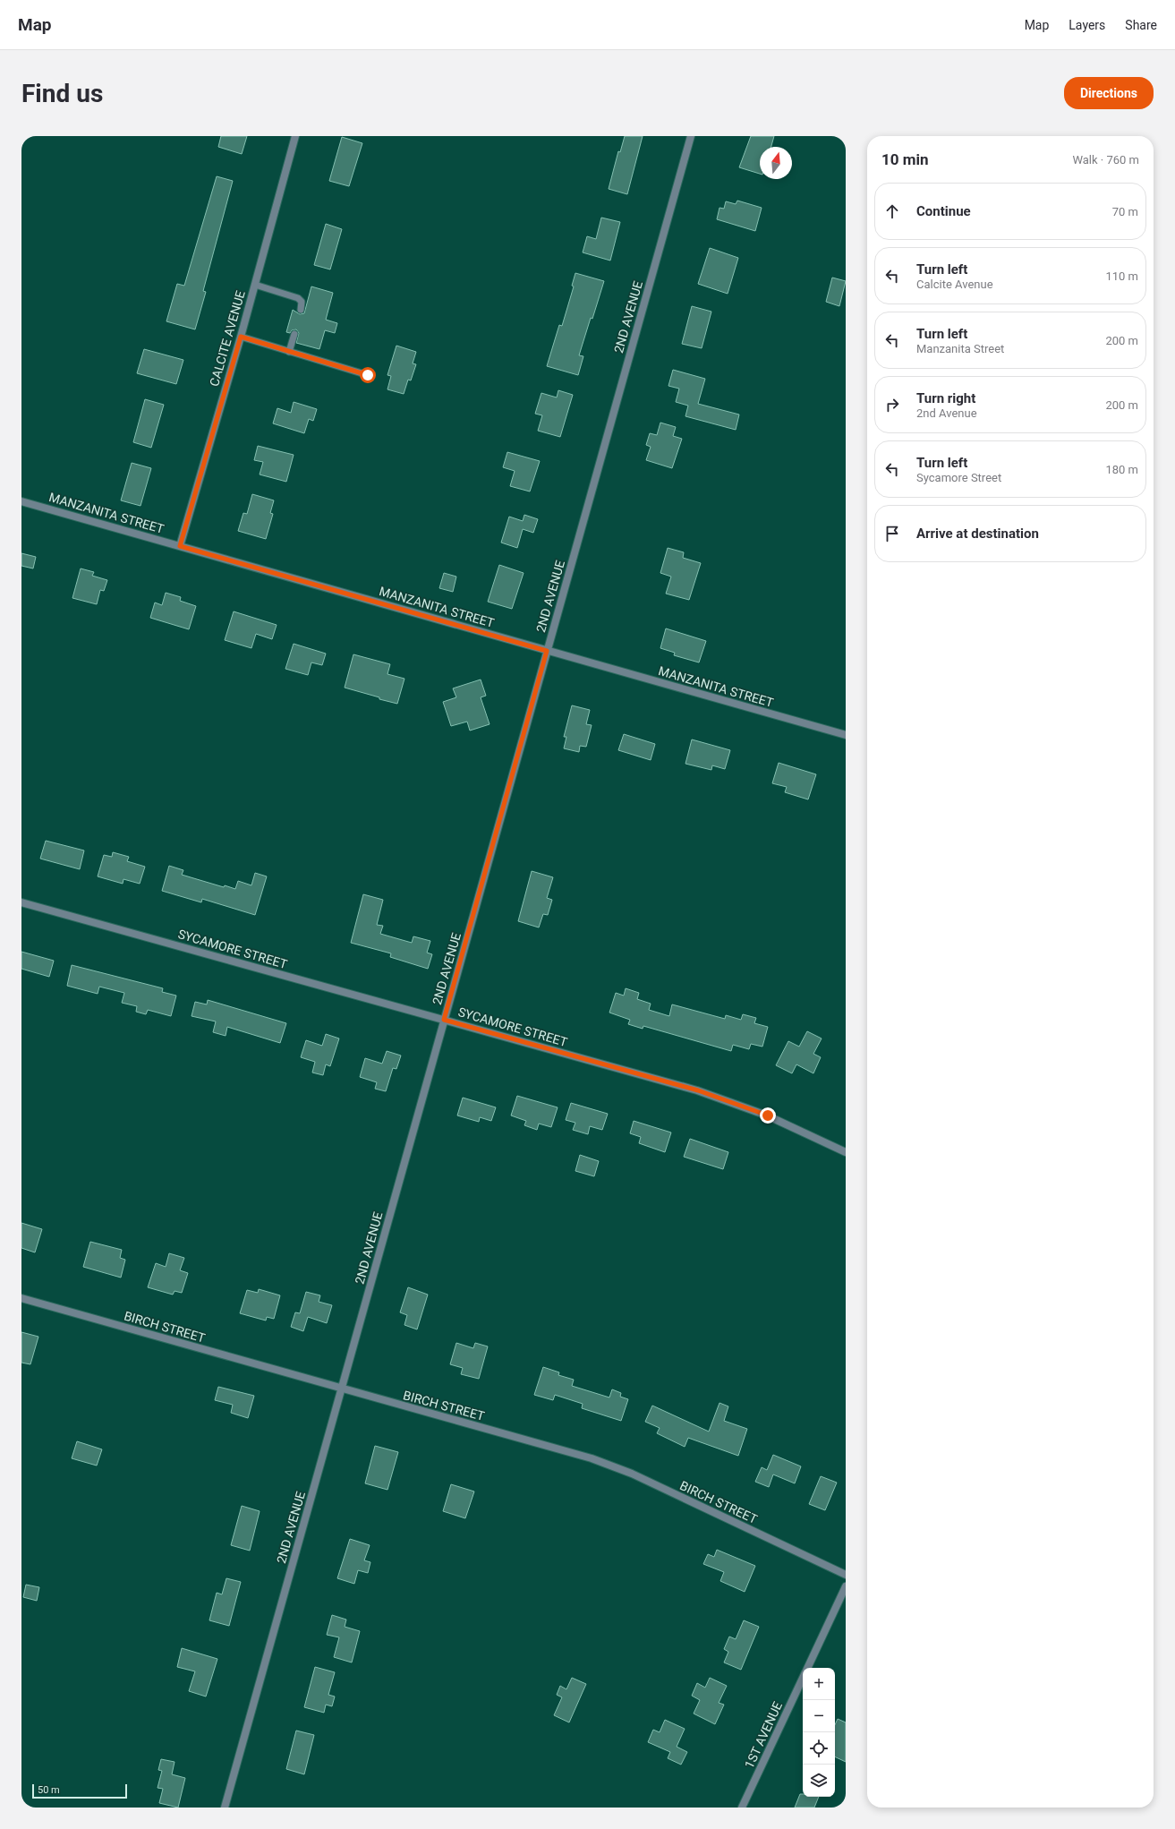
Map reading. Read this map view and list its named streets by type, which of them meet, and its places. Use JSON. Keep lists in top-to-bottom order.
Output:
{
  "streets": {
    "street": [
      "2ND AVENUE",
      "CALCITE AVENUE",
      "MANZANITA STREET",
      "SYCAMORE STREET",
      "BIRCH STREET",
      "1ST AVENUE"
    ]
  },
  "crossings": [
    ["2ND AVENUE", "MANZANITA STREET"],
    ["2ND AVENUE", "SYCAMORE STREET"],
    ["2ND AVENUE", "BIRCH STREET"],
    ["CALCITE AVENUE", "MANZANITA STREET"]
  ],
  "scale_bar": "50 m",
  "north": "top",
  "page": {
    "header": "Map",
    "nav": ["Map", "Layers", "Share"],
    "buttons": "Directions",
    "title": "Find us",
    "heading": ["10 min", "Walk · 760 m"],
    "list": [
      ["Continue", "70 m"],
      ["Turn left", "Calcite Avenue", "110 m"],
      ["Turn left", "Manzanita Street", "200 m"],
      ["Turn right", "2nd Avenue", "200 m"],
      ["Turn left", "Sycamore Street", "180 m"],
      "Arrive at destination"
    ],
    "map_buttons": ["+", "−"],
    "scale": "50 m"
  }
}
